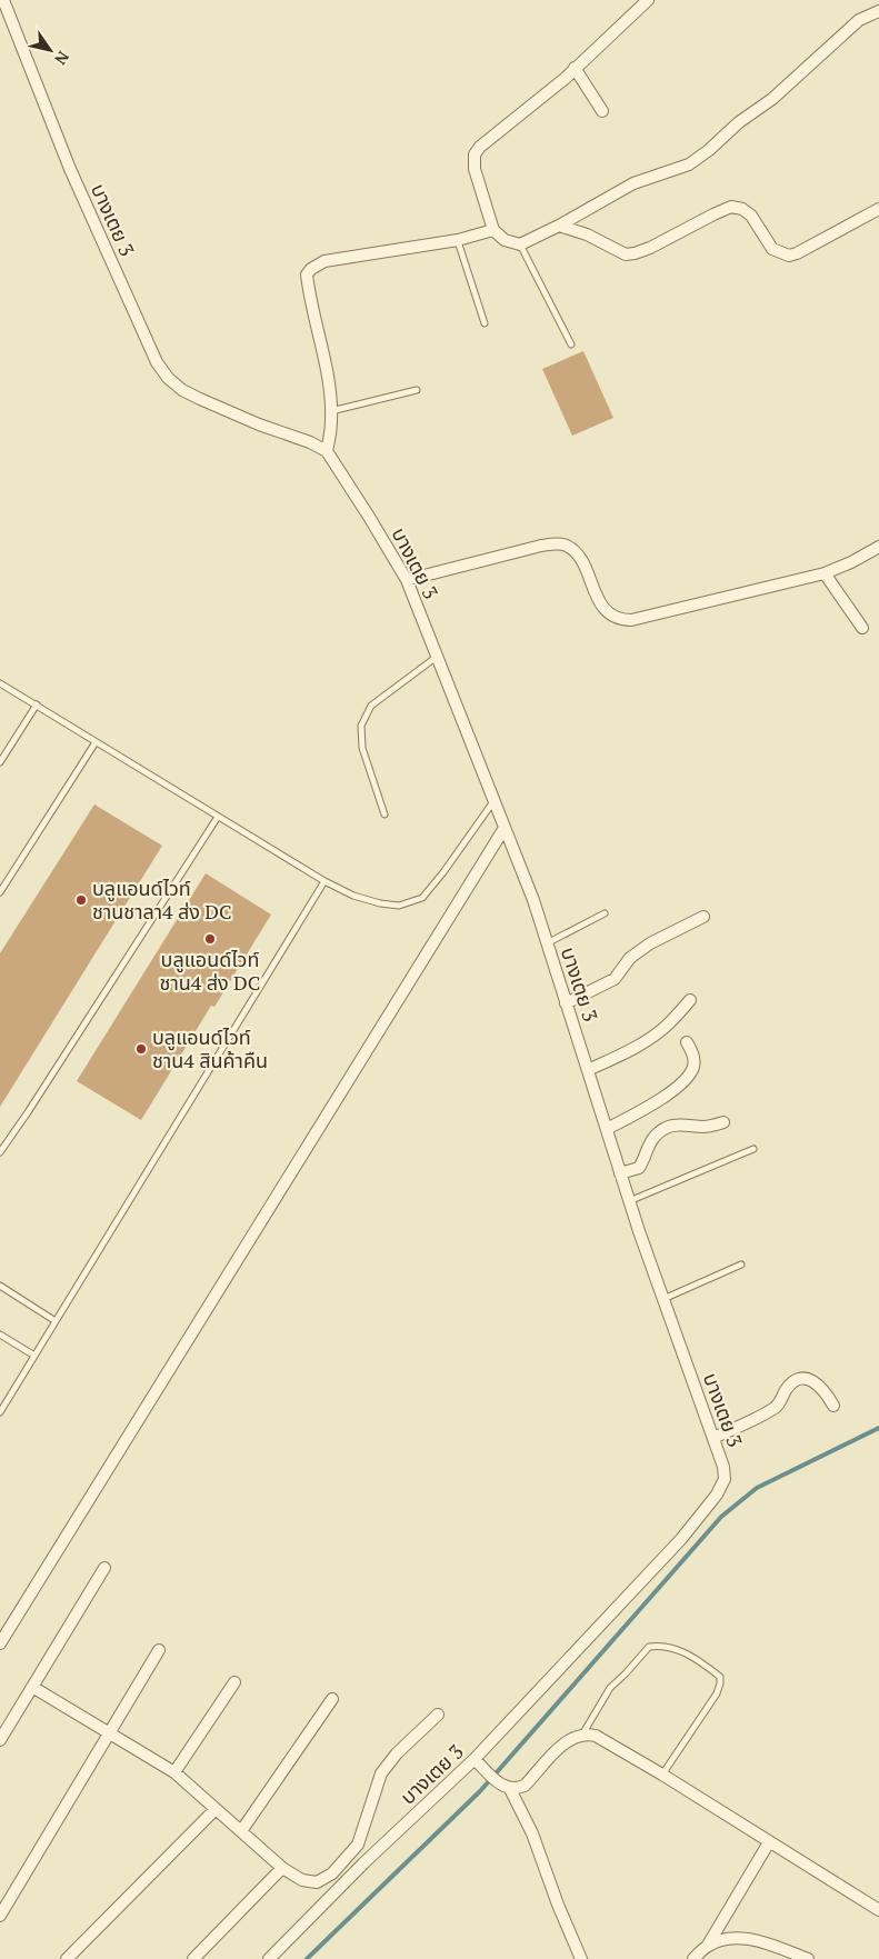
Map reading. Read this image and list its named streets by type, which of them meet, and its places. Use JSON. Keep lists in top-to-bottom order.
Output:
{
  "streets": {
    "street": ["บางเตย 3"]
  },
  "places": ["บลูแอนด์ไวท์ ชานชาลา4 ส่ง DC", "บลูแอนด์ไวท์ ชาน4 ส่ง DC", "บลูแอนด์ไวท์ ชาน4 สินค้าคืน"],
  "north": "bottom right"
}
